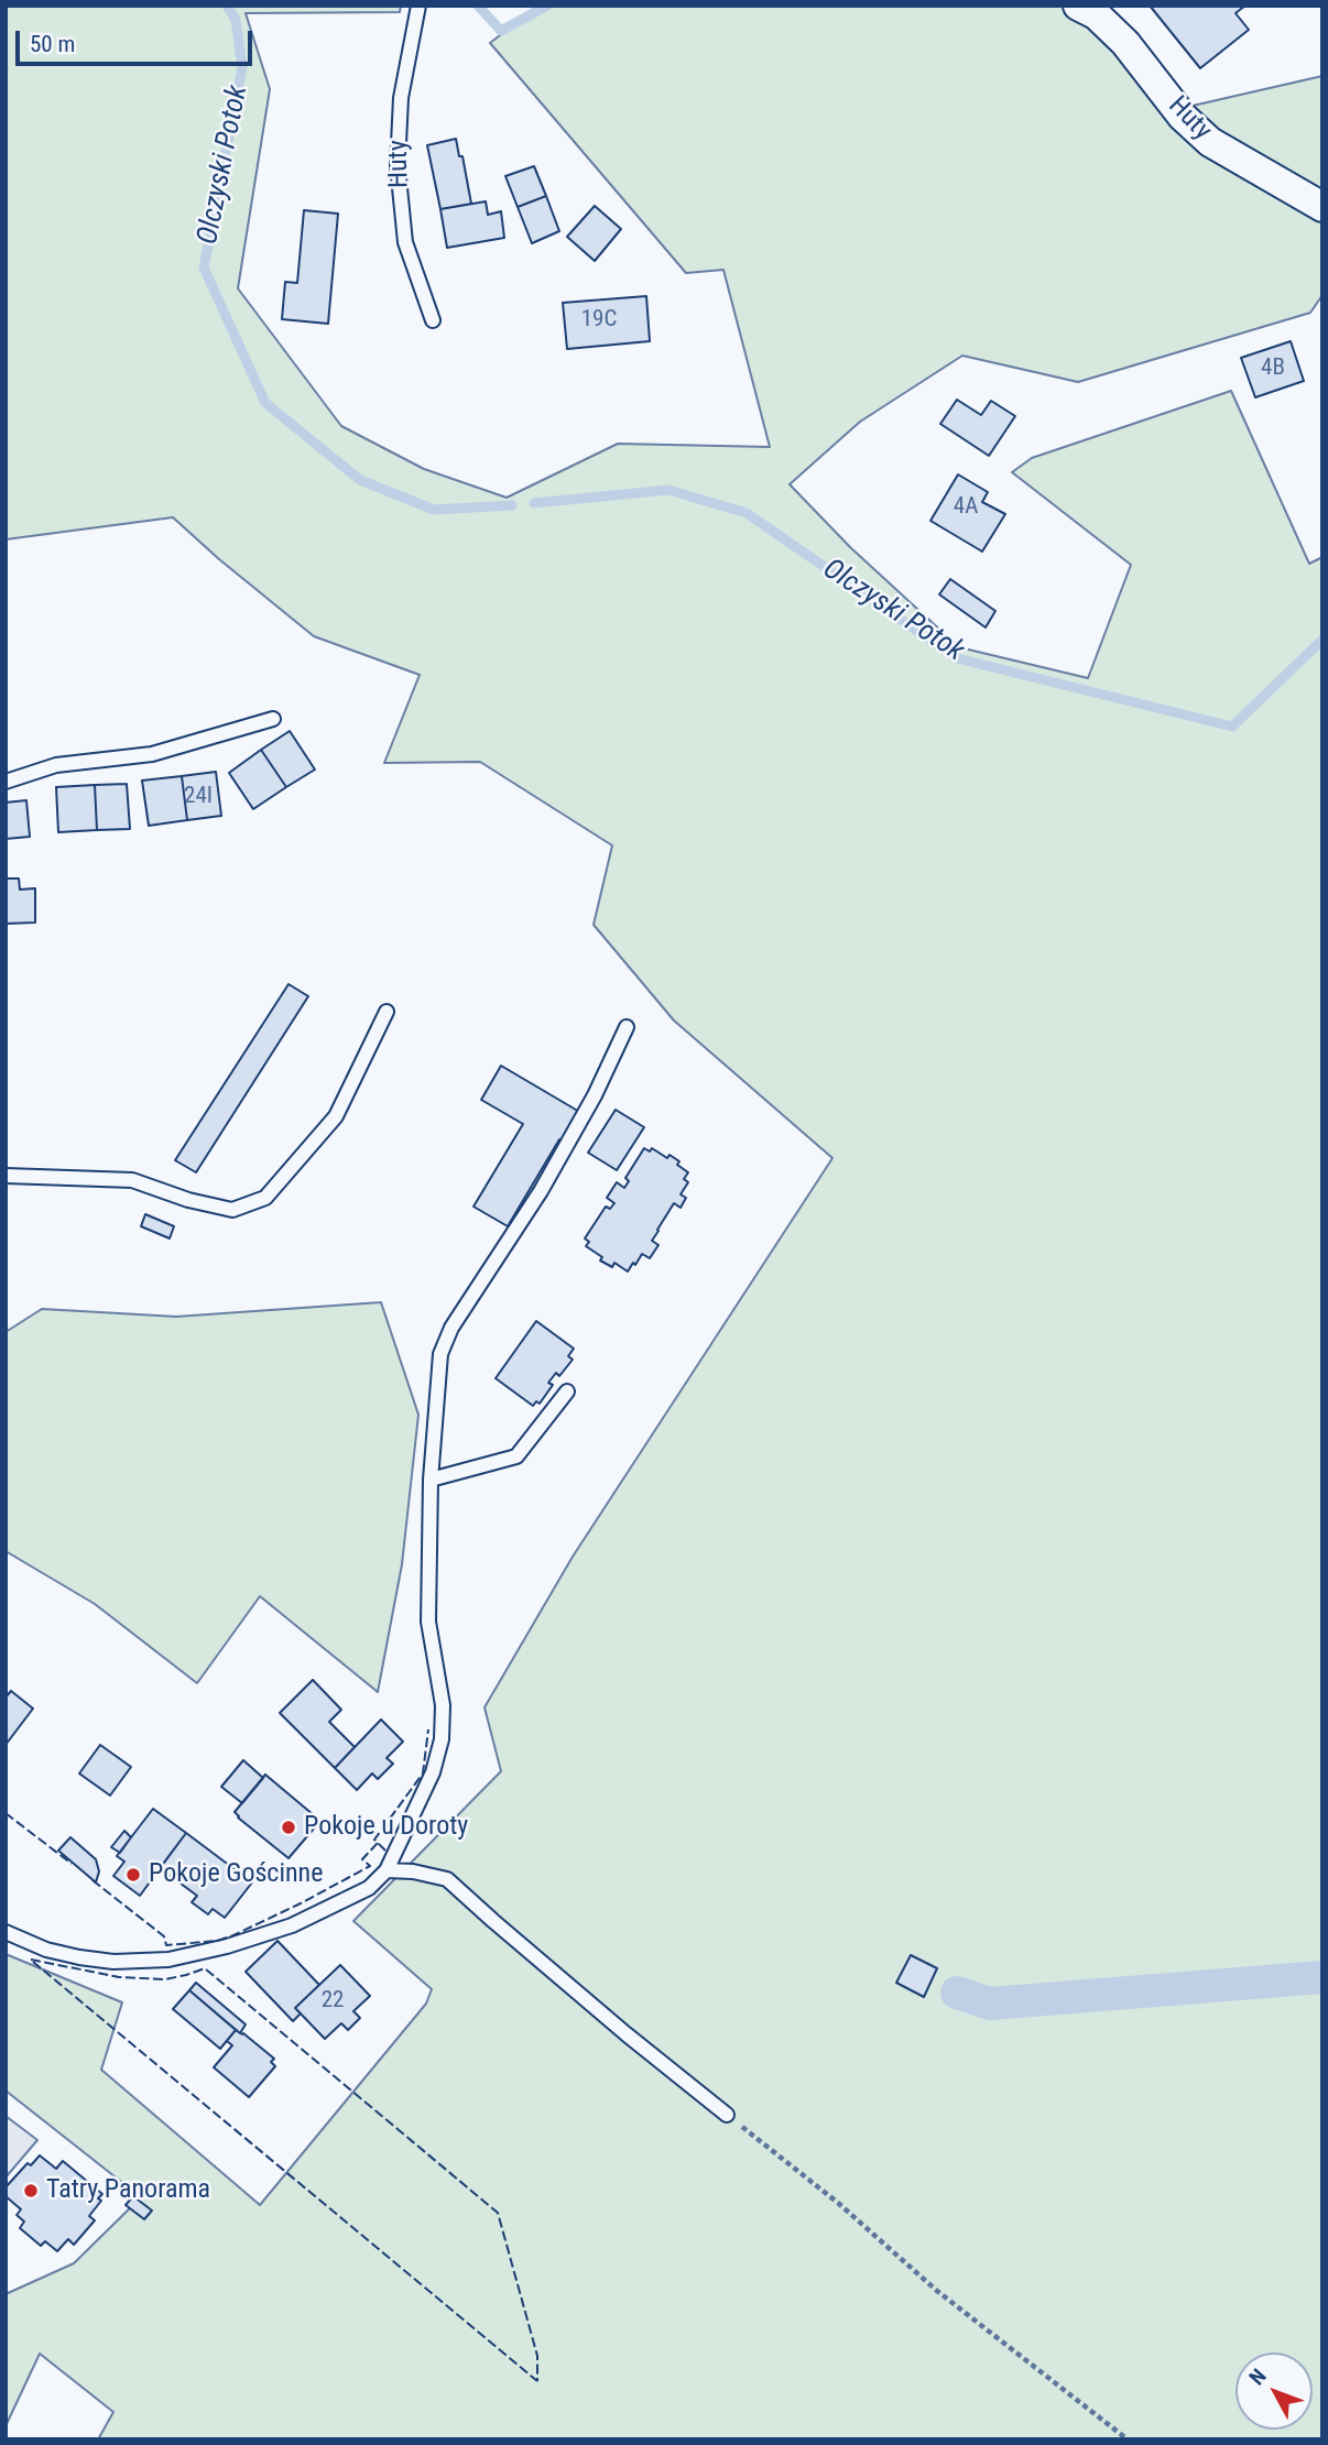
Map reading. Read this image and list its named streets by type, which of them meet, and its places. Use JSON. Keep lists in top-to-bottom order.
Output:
{
  "streets": {
    "street": ["Huty"]
  },
  "water": ["Olczyski Potok"],
  "places": ["Pokoje u Doroty", "Pokoje Gościnne", "Tatry Panorama"],
  "house_numbers": [
    "19C",
    "4B",
    "4A",
    "24I",
    "22"
  ],
  "scale_bar": "50 m",
  "north": "top left"
}
